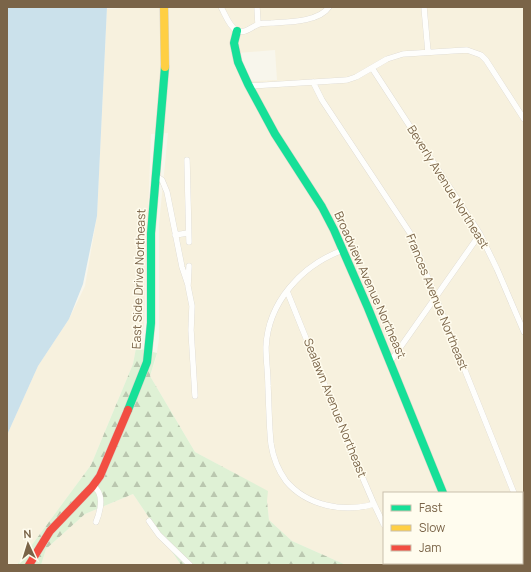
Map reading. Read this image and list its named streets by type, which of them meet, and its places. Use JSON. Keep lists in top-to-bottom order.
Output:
{
  "streets": {
    "main road": ["East Side Drive Northeast", "Broadview Avenue Northeast"],
    "street": ["Beverly Avenue Northeast", "Frances Avenue Northeast", "Sealawn Avenue Northeast"]
  },
  "legend": ["Fast", "Slow", "Jam"],
  "north": "top"
}
